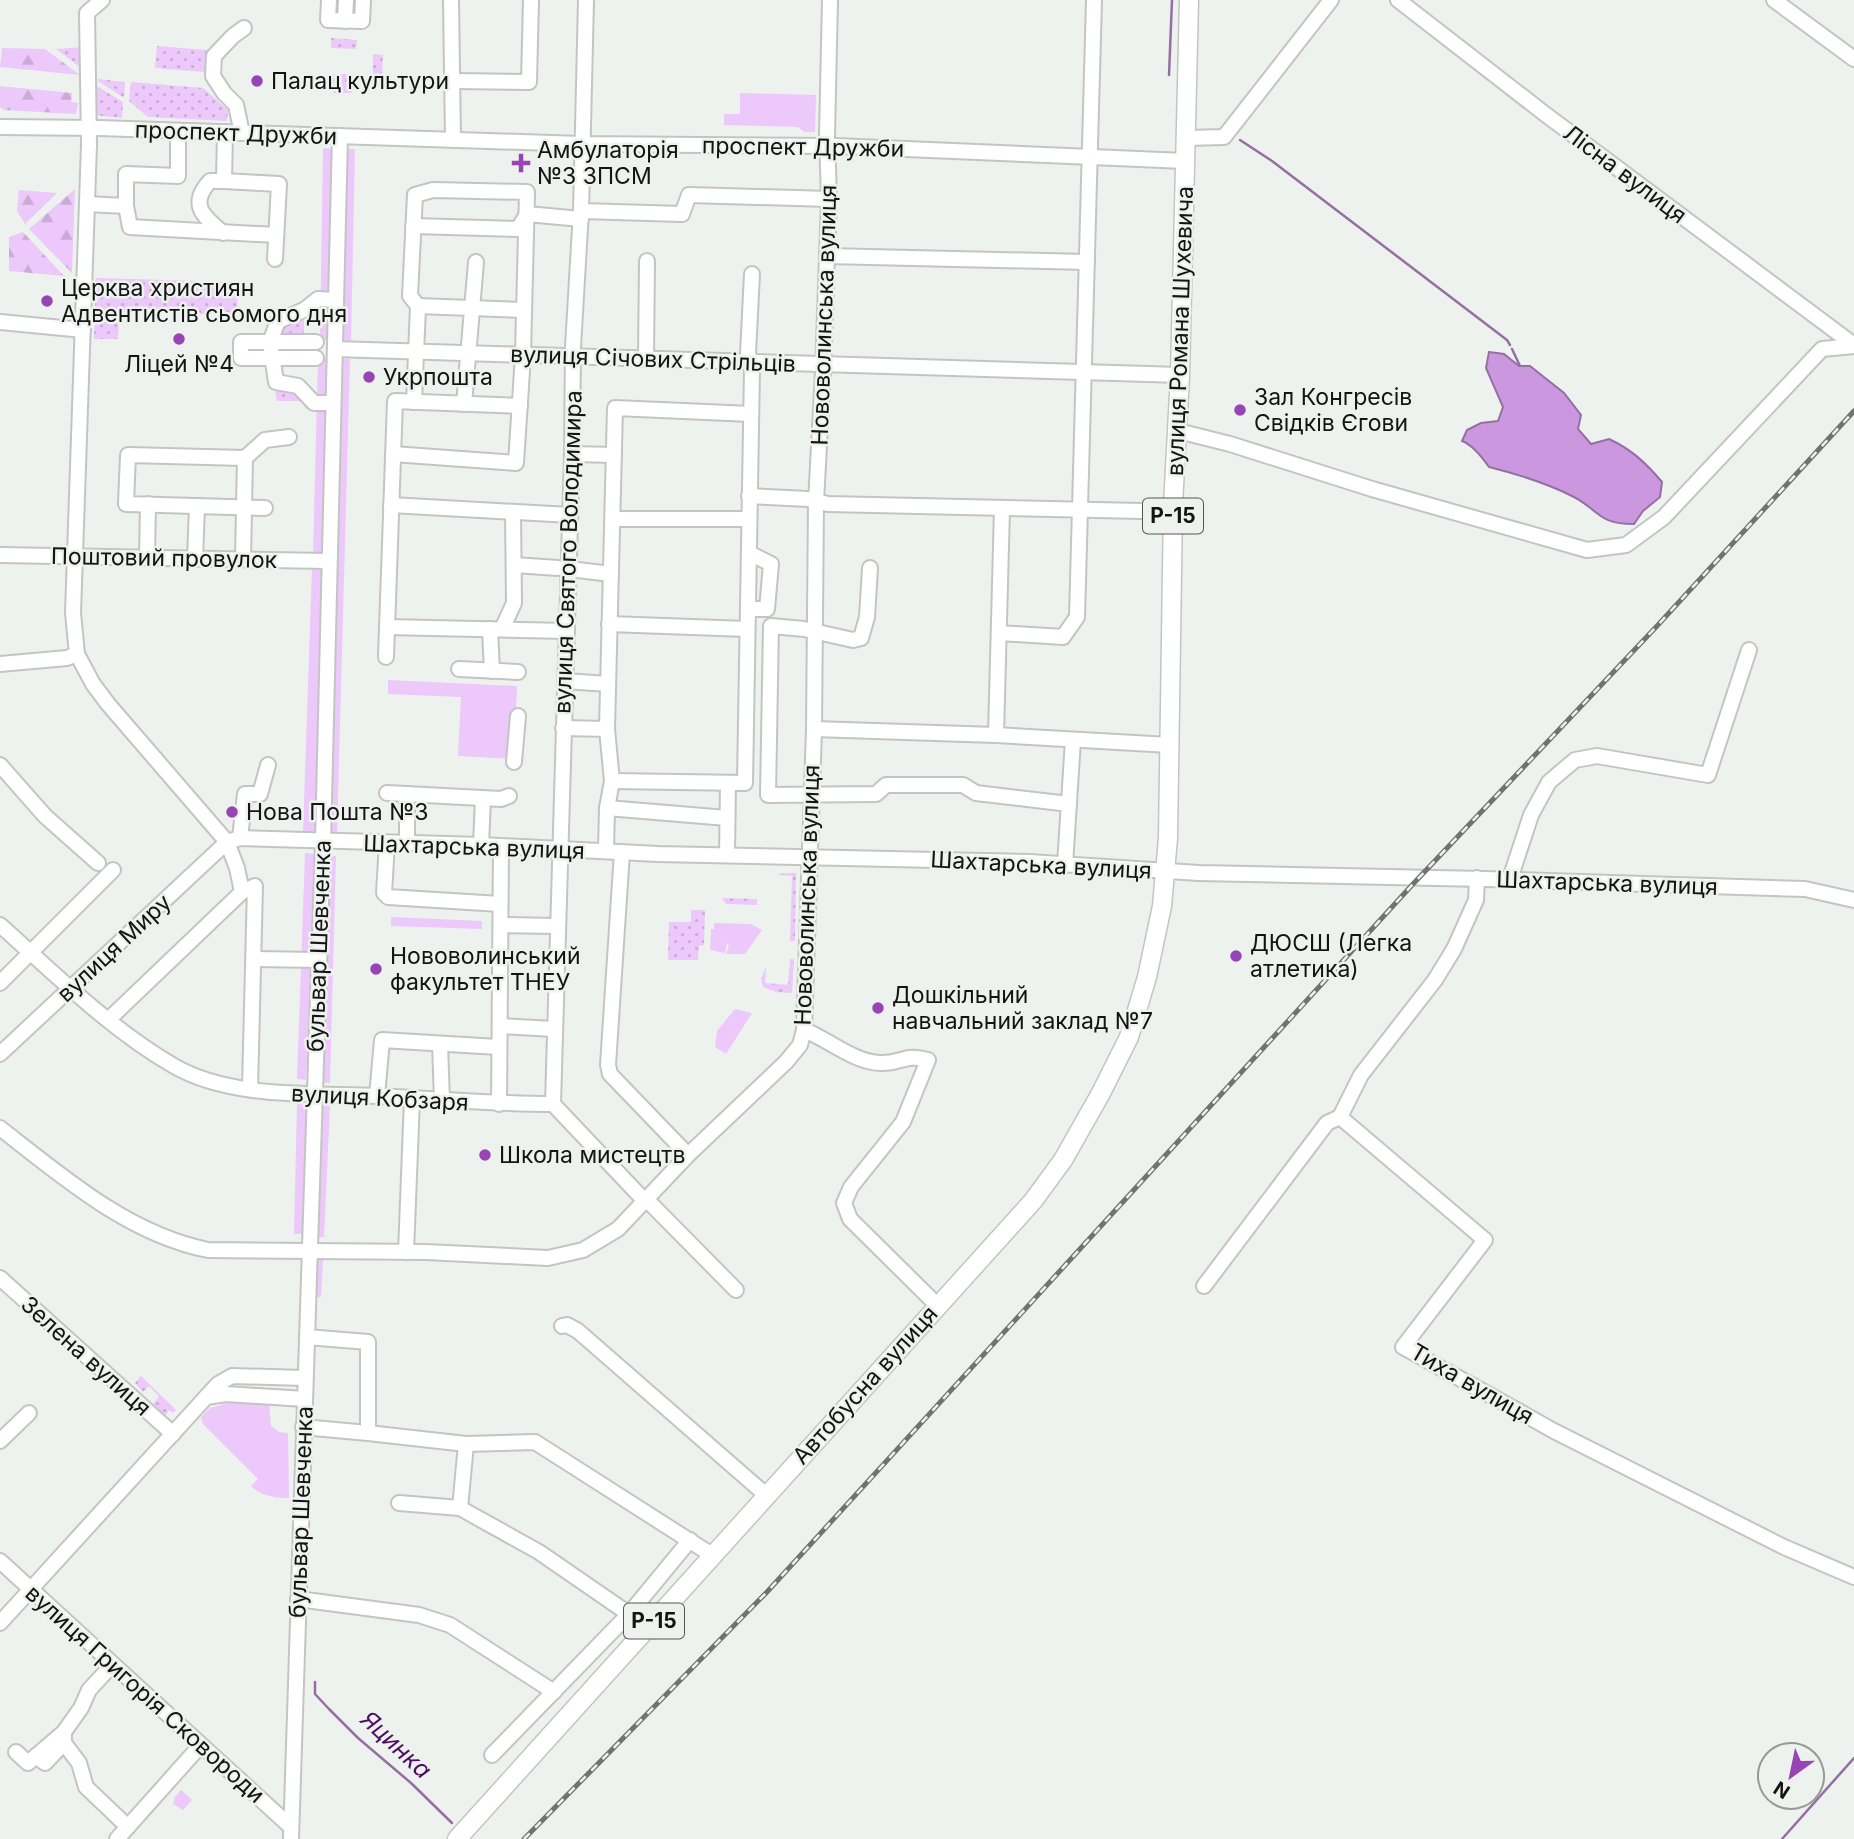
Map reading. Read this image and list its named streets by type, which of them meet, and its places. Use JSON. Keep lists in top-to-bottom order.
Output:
{
  "streets": {
    "main road": ["вулиця Романа Шухевича", "Р-15", "Автобусна вулиця"],
    "street": [
      "проспект Дружби",
      "Лісна вулиця",
      "Нововолинська вулиця",
      "вулиця Січових Стрільців",
      "вулиця Святого Володимира",
      "Поштовий провулок",
      "Шахтарська вулиця",
      "бульвар Шевченка",
      "вулиця Миру",
      "вулиця Кобзаря",
      "Зелена вулиця",
      "Тиха вулиця",
      "вулиця Григорія Сковороди"
    ]
  },
  "crossings": [
    ["проспект Дружби", "Нововолинська вулиця"],
    ["проспект Дружби", "вулиця Романа Шухевича"],
    ["проспект Дружби", "вулиця Святого Володимира"],
    ["проспект Дружби", "бульвар Шевченка"],
    ["Нововолинська вулиця", "вулиця Січових Стрільців"],
    ["Нововолинська вулиця", "Шахтарська вулиця"],
    ["Нововолинська вулиця", "бульвар Шевченка"],
    ["вулиця Романа Шухевича", "вулиця Січових Стрільців"],
    ["вулиця Романа Шухевича", "Шахтарська вулиця"],
    ["вулиця Романа Шухевича", "Автобусна вулиця"],
    ["вулиця Січових Стрільців", "вулиця Святого Володимира"],
    ["вулиця Січових Стрільців", "бульвар Шевченка"],
    ["вулиця Святого Володимира", "Шахтарська вулиця"],
    ["вулиця Святого Володимира", "вулиця Кобзаря"],
    ["Поштовий провулок", "бульвар Шевченка"],
    ["Шахтарська вулиця", "бульвар Шевченка"],
    ["Шахтарська вулиця", "вулиця Миру"],
    ["Шахтарська вулиця", "Автобусна вулиця"],
    ["бульвар Шевченка", "вулиця Кобзаря"],
    ["бульвар Шевченка", "вулиця Григорія Сковороди"],
    ["вулиця Миру", "вулиця Кобзаря"]
  ],
  "water": ["Яцинка"],
  "places": {
    "other": [
      "Палац культури",
      "Церква християн Адвентистів сьомого дня",
      "Ліцей №4",
      "Укрпошта",
      "Зал Конгресів Свідків Єгови",
      "Нова Пошта №3",
      "ДЮСШ (Легка атлетика)",
      "Нововолинський факультет ТНЕУ",
      "Дошкільний навчальний заклад №7",
      "Школа мистецтв"
    ],
    "health": ["Амбулаторія №3 ЗПСМ"]
  },
  "north": "bottom left"
}
